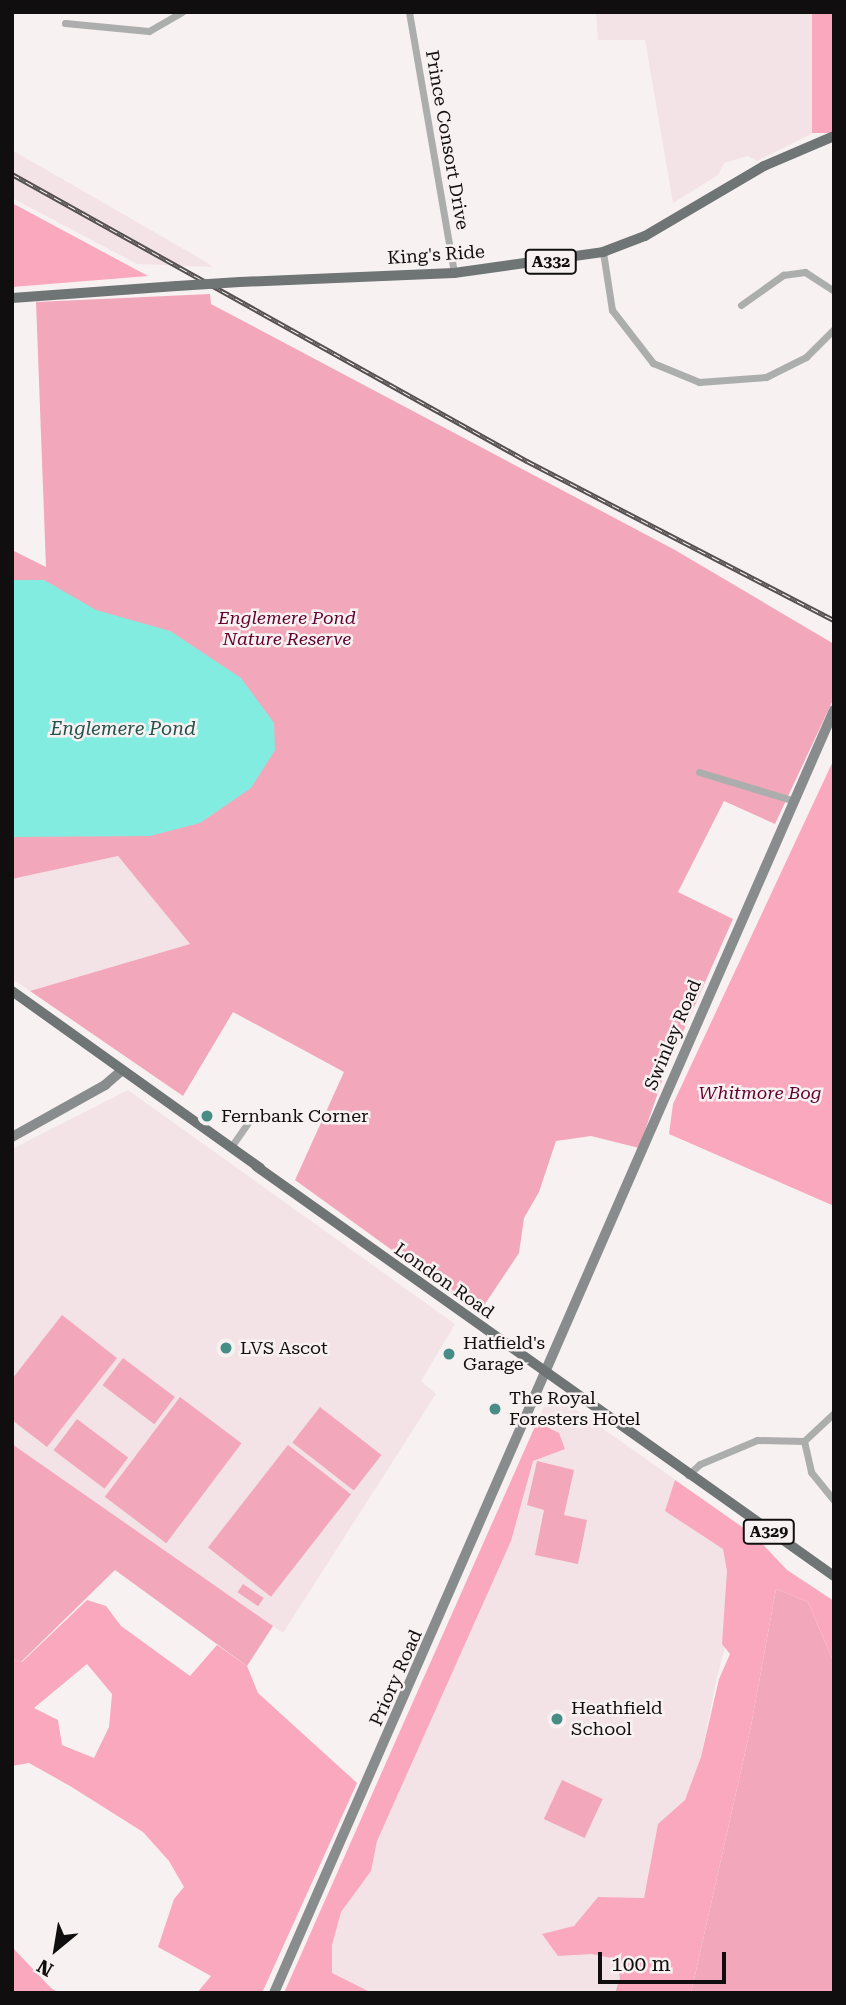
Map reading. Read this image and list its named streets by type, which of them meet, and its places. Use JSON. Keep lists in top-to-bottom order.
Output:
{
  "streets": {
    "main road": [
      "King's Ride",
      "A332",
      "Swinley Road",
      "London Road",
      "A329",
      "Priory Road"
    ],
    "street": ["Prince Consort Drive"]
  },
  "crossings": [
    ["Prince Consort Drive", "King's Ride"],
    ["Swinley Road", "London Road"],
    ["Swinley Road", "Priory Road"],
    ["London Road", "Priory Road"]
  ],
  "water": ["Englemere Pond"],
  "parks": ["Englemere Pond Nature Reserve", "Whitmore Bog"],
  "places": [
    "Fernbank Corner",
    "LVS Ascot",
    "Hatfield's Garage",
    "The Royal Foresters Hotel",
    "Heathfield School"
  ],
  "scale_bar": "100 m",
  "north": "bottom left"
}
